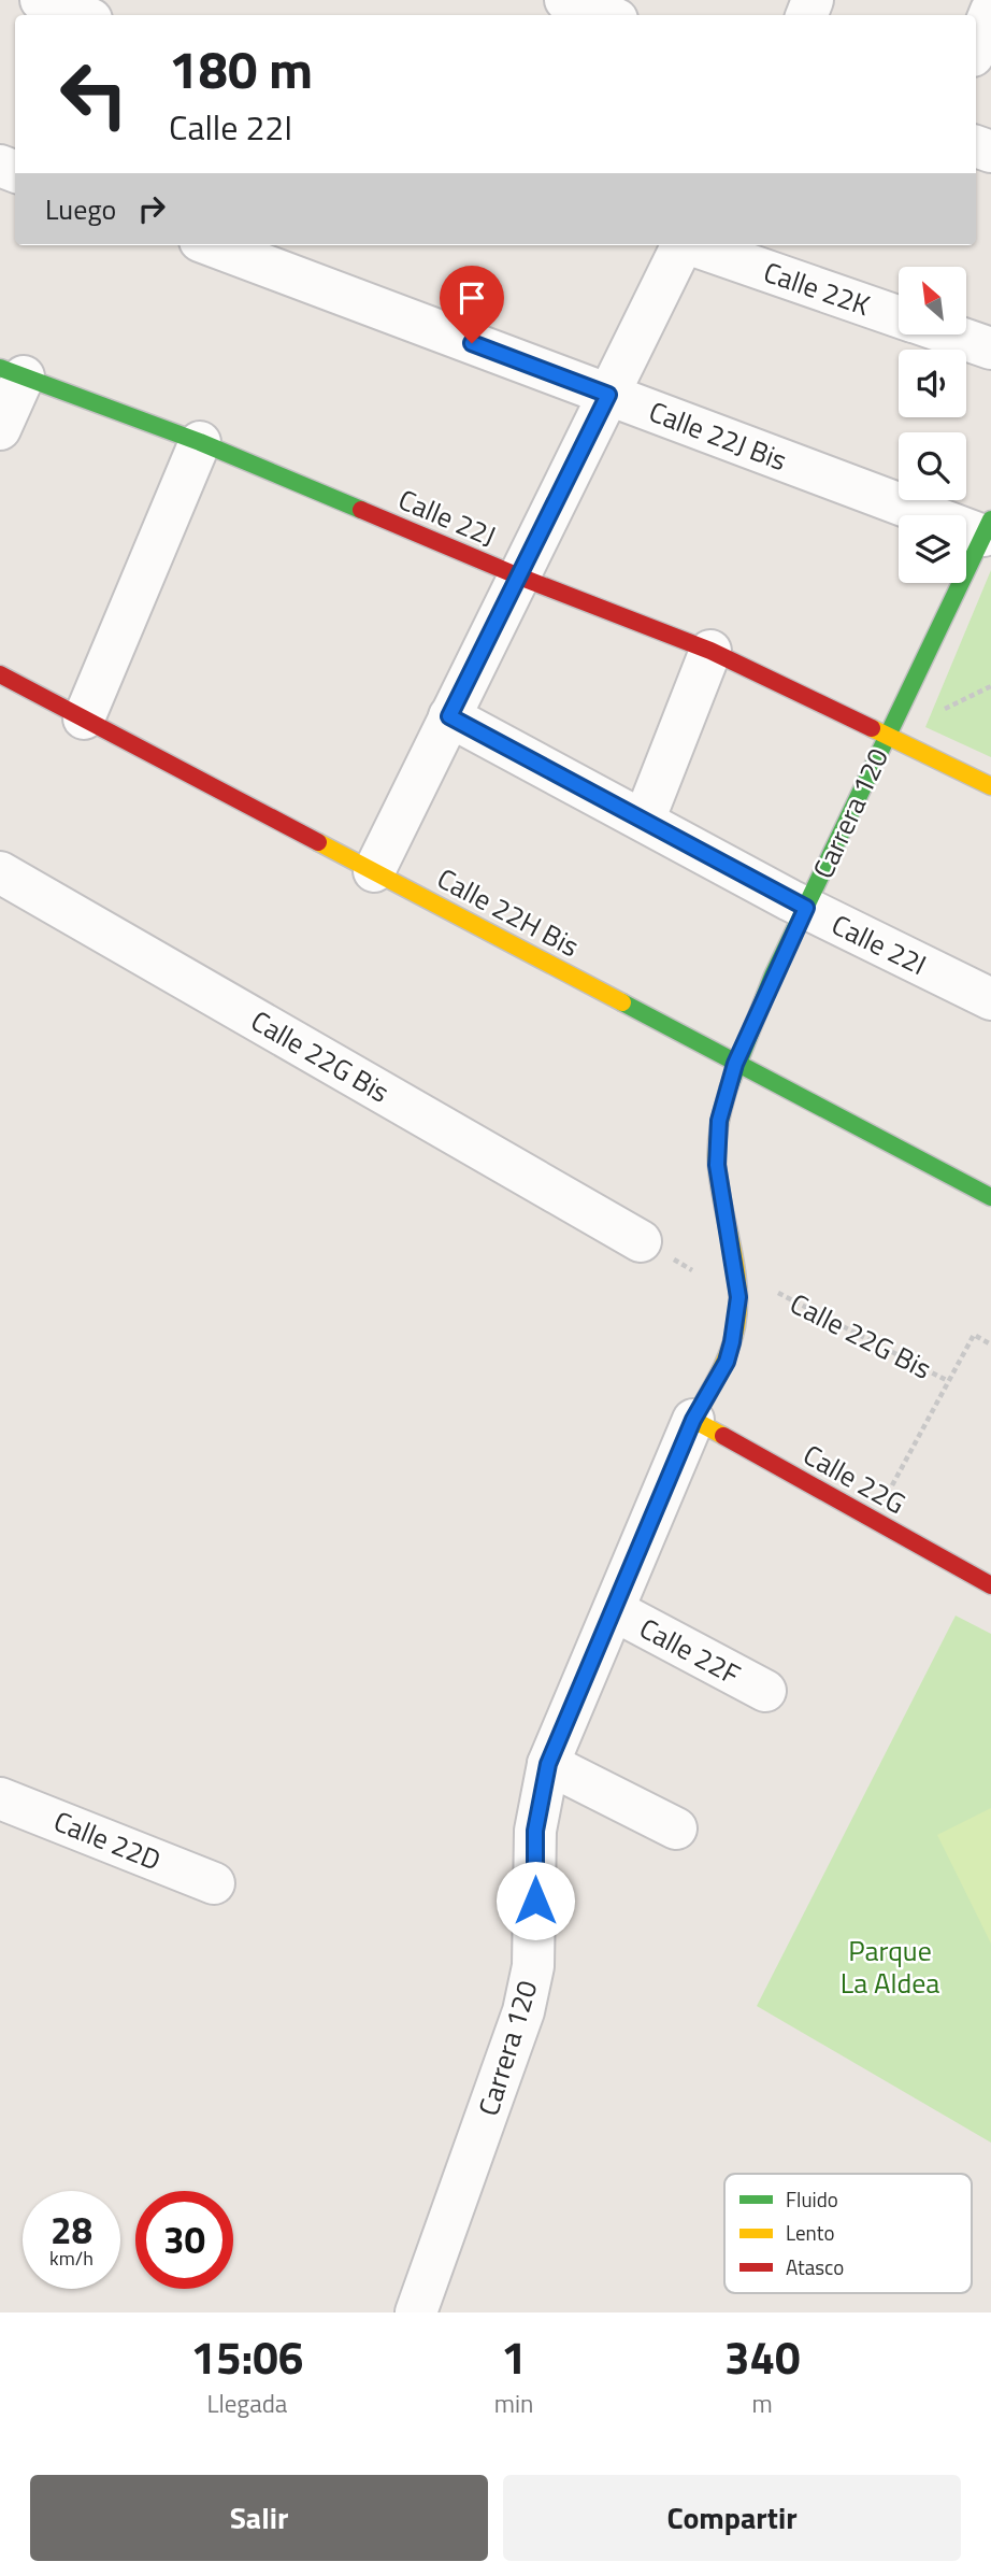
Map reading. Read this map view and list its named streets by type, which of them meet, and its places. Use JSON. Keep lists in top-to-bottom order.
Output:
{
  "streets": {
    "street": [
      "Calle 22K",
      "Calle 22J Bis",
      "Calle 22J",
      "Carrera 120",
      "Calle 22H Bis",
      "Calle 22I",
      "Calle 22G Bis",
      "Calle 22G",
      "Calle 22F",
      "Calle 22D"
    ]
  },
  "crossings": [
    ["Calle 22J Bis", "Carrera 120"],
    ["Calle 22J", "Carrera 120"],
    ["Carrera 120", "Calle 22H Bis"],
    ["Carrera 120", "Calle 22I"],
    ["Carrera 120", "Calle 22G Bis"],
    ["Carrera 120", "Calle 22G"],
    ["Carrera 120", "Calle 22F"]
  ],
  "parks": ["Parque La Aldea"],
  "legend": ["Fluido", "Lento", "Atasco"],
  "north": "top left",
  "page": {
    "turn": ["180 m", "Calle 22I"],
    "then": "Luego",
    "speed": "28 km/h",
    "limit": "30",
    "eta": [
      "15:06",
      "Llegada",
      "1",
      "min",
      "340",
      "m"
    ],
    "buttons": ["Salir", "Compartir"]
  }
}
